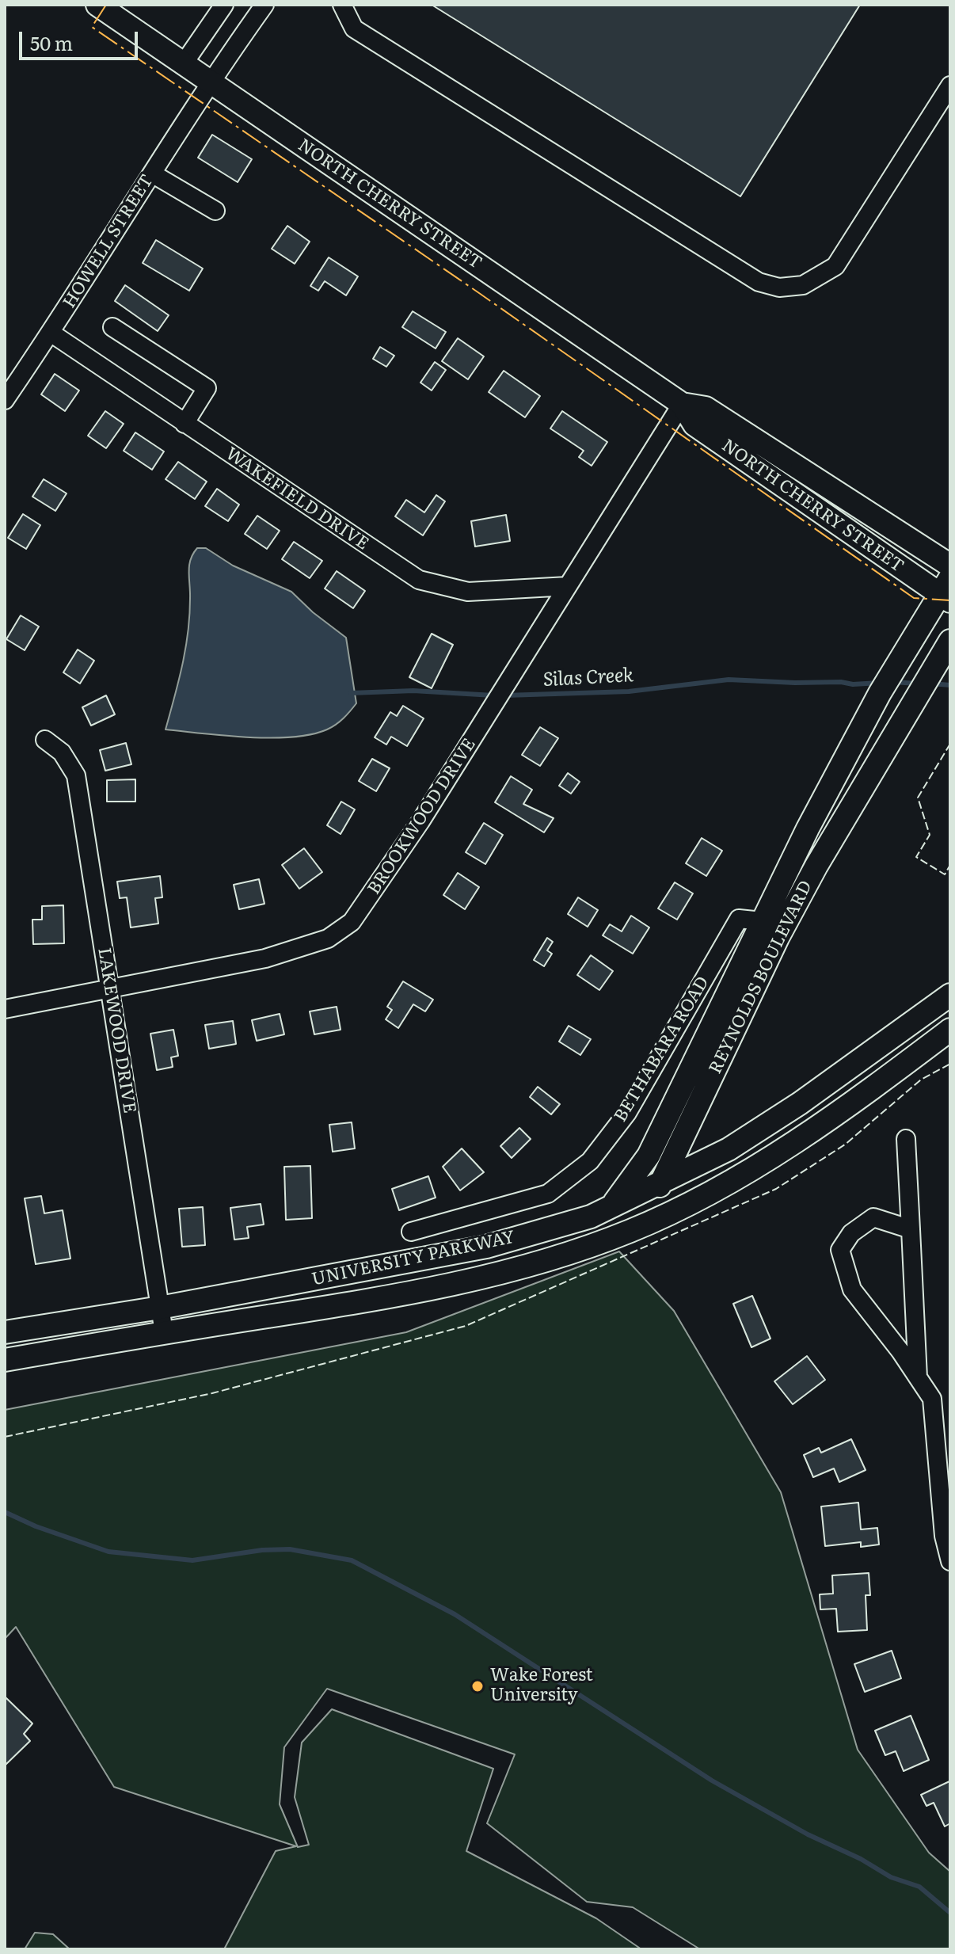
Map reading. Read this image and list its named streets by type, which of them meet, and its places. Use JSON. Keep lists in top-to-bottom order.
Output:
{
  "streets": {
    "main road": ["NORTH CHERRY STREET", "REYNOLDS BOULEVARD", "UNIVERSITY PARKWAY"],
    "street": [
      "HOWELL STREET",
      "WAKEFIELD DRIVE",
      "BROOKWOOD DRIVE",
      "LAKEWOOD DRIVE",
      "BETHABARA ROAD"
    ]
  },
  "crossings": [
    ["NORTH CHERRY STREET", "HOWELL STREET"],
    ["NORTH CHERRY STREET", "BROOKWOOD DRIVE"],
    ["NORTH CHERRY STREET", "REYNOLDS BOULEVARD"],
    ["HOWELL STREET", "WAKEFIELD DRIVE"],
    ["WAKEFIELD DRIVE", "BROOKWOOD DRIVE"],
    ["BROOKWOOD DRIVE", "LAKEWOOD DRIVE"],
    ["REYNOLDS BOULEVARD", "BETHABARA ROAD"],
    ["REYNOLDS BOULEVARD", "UNIVERSITY PARKWAY"],
    ["LAKEWOOD DRIVE", "UNIVERSITY PARKWAY"]
  ],
  "water": ["Silas Creek"],
  "places": ["Wake Forest University"],
  "scale_bar": "50 m"
}
